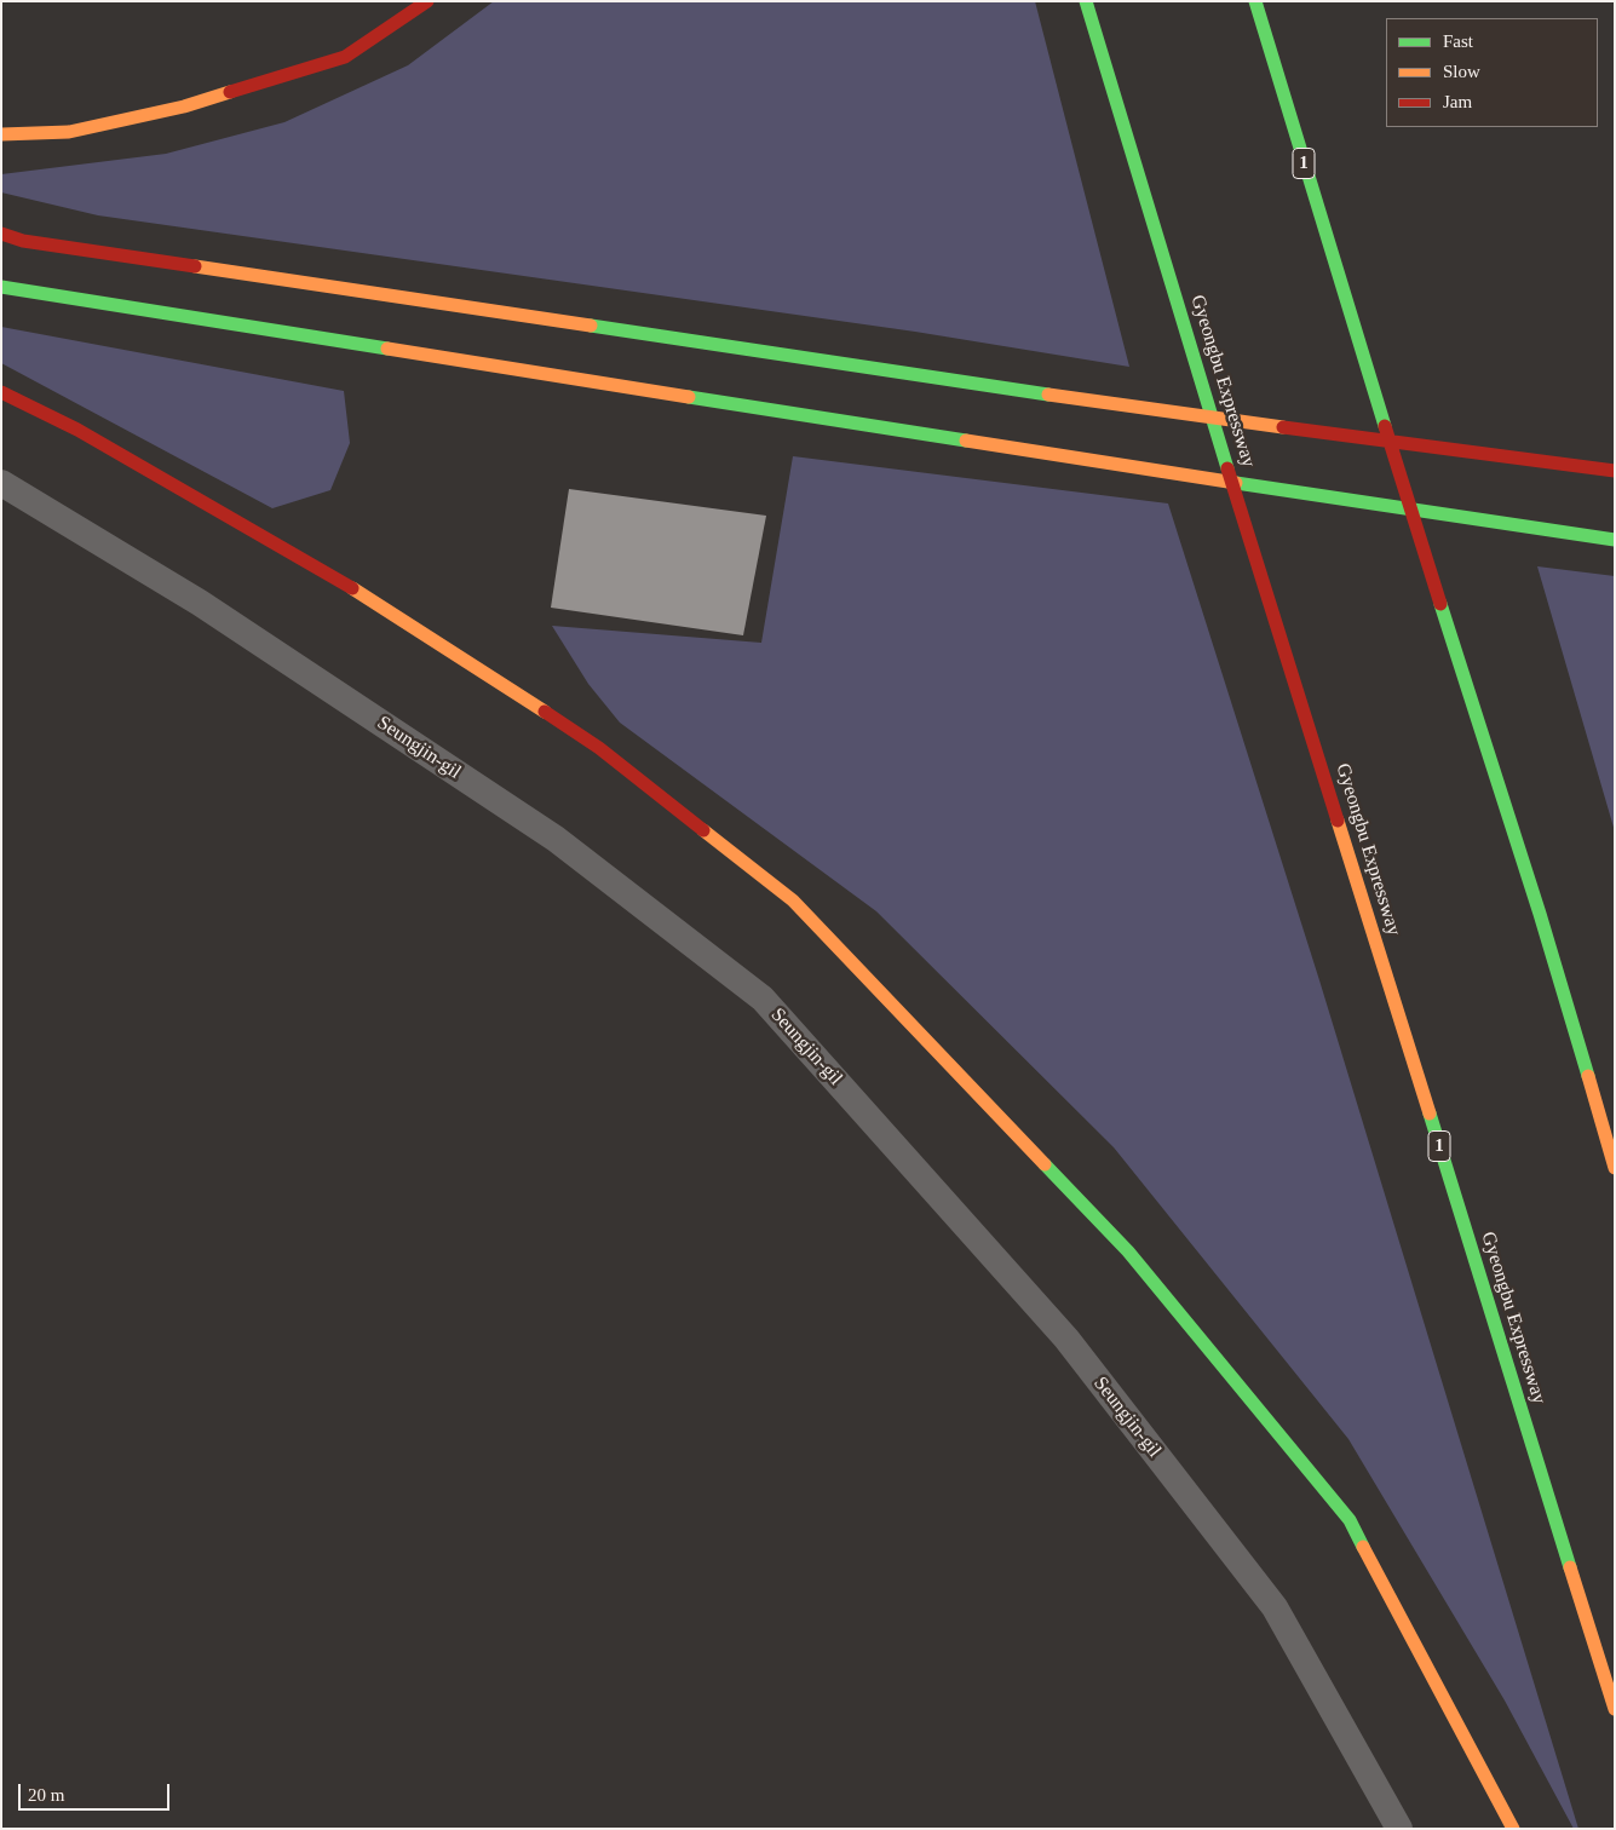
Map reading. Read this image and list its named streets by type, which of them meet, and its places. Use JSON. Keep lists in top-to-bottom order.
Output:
{
  "streets": {
    "highway": ["1", "Gyeongbu Expressway"],
    "lane": ["Seungjin-gil"]
  },
  "legend": ["Fast", "Slow", "Jam"],
  "scale_bar": "20 m"
}
